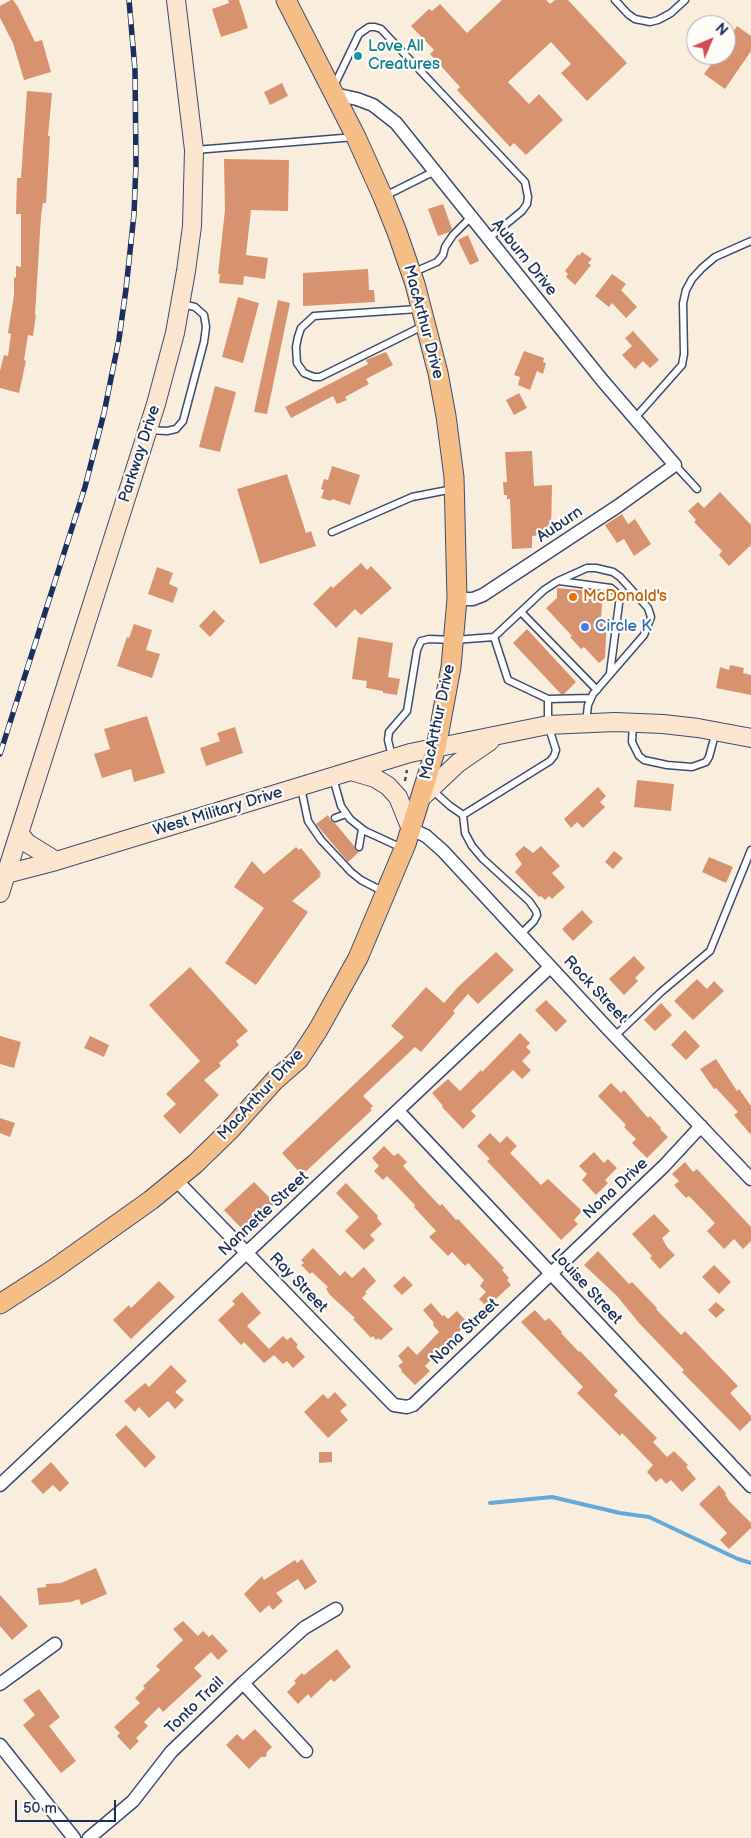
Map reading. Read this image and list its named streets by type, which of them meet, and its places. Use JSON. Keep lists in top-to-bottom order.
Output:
{
  "streets": {
    "main road": ["MacArthur Drive"],
    "street": [
      "Auburn Drive",
      "Parkway Drive",
      "Auburn",
      "West Military Drive",
      "Rock Street",
      "Nona Drive",
      "Nannette Street",
      "Ray Street",
      "Louise Street",
      "Nona Street",
      "Tonto Trail"
    ]
  },
  "crossings": [
    ["Auburn Drive", "MacArthur Drive"],
    ["Auburn Drive", "Auburn"],
    ["MacArthur Drive", "Auburn"],
    ["MacArthur Drive", "West Military Drive"],
    ["MacArthur Drive", "Rock Street"],
    ["MacArthur Drive", "Ray Street"],
    ["Parkway Drive", "West Military Drive"],
    ["Rock Street", "Nona Drive"],
    ["Rock Street", "Nannette Street"],
    ["Nona Drive", "Louise Street"],
    ["Nona Drive", "Nona Street"],
    ["Nannette Street", "Ray Street"],
    ["Nannette Street", "Louise Street"],
    ["Ray Street", "Nona Street"],
    ["Louise Street", "Nona Street"]
  ],
  "places": ["Love All Creatures", "McDonald's", "Circle K"],
  "scale_bar": "50 m",
  "north": "top right"
}
